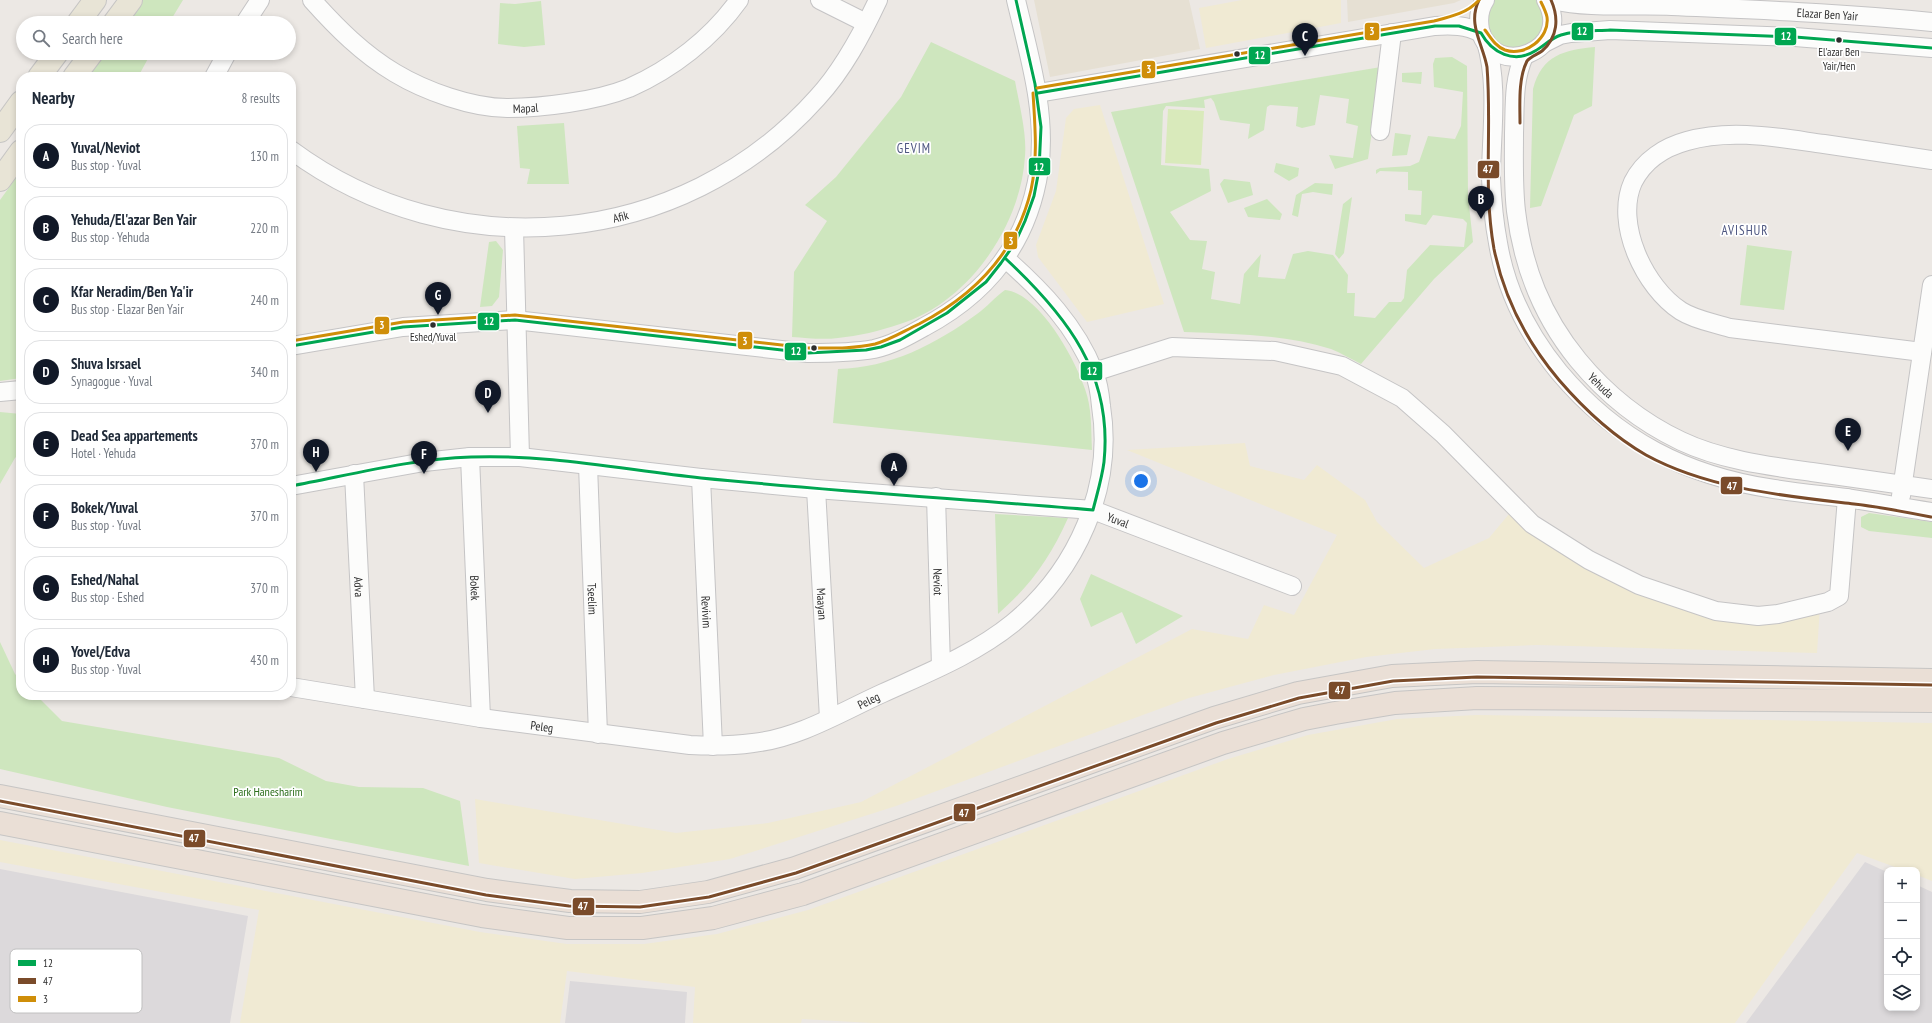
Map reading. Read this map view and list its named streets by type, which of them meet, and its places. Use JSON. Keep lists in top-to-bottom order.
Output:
{
  "streets": {
    "street": [
      "Elazar Ben Yair",
      "Mapal",
      "Afik",
      "Yehuda",
      "Yuval",
      "Neviot",
      "Adva",
      "Bokek",
      "Tseelim",
      "Maayan",
      "Revivim",
      "Peleg"
    ]
  },
  "crossings": [
    ["Yuval", "Neviot"],
    ["Yuval", "Adva"],
    ["Yuval", "Bokek"],
    ["Yuval", "Tseelim"],
    ["Yuval", "Maayan"],
    ["Yuval", "Revivim"],
    ["Yuval", "Peleg"],
    ["Neviot", "Peleg"],
    ["Adva", "Peleg"],
    ["Bokek", "Peleg"],
    ["Tseelim", "Peleg"],
    ["Maayan", "Peleg"],
    ["Revivim", "Peleg"]
  ],
  "districts": ["GEVIM", "AVISHUR"],
  "parks": ["Park Hanesharim"],
  "places": ["El'azar Ben Yair/Hen", "Eshed/Yuval"],
  "lines": ["transit line 12", "transit line 47", "transit line 3"],
  "legend": ["12", "47", "3"],
  "page": {
    "search": "Search here",
    "pins": [
      "C",
      "B",
      "G",
      "D",
      "E",
      "H",
      "F",
      "A"
    ],
    "heading": ["Nearby", "8 results"],
    "list": [
      {
        "mark": "A",
        "name": "Yuval/Neviot",
        "note": "Bus stop · Yuval",
        "value": "130 m"
      },
      {
        "mark": "B",
        "name": "Yehuda/El'azar Ben Yair",
        "note": "Bus stop · Yehuda",
        "value": "220 m"
      },
      {
        "mark": "C",
        "name": "Kfar Neradim/Ben Ya'ir",
        "note": "Bus stop · Elazar Ben Yair",
        "value": "240 m"
      },
      {
        "mark": "D",
        "name": "Shuva Isrsael",
        "note": "Synagogue · Yuval",
        "value": "340 m"
      },
      {
        "mark": "E",
        "name": "Dead Sea appartements",
        "note": "Hotel · Yehuda",
        "value": "370 m"
      },
      {
        "mark": "F",
        "name": "Bokek/Yuval",
        "note": "Bus stop · Yuval",
        "value": "370 m"
      },
      {
        "mark": "G",
        "name": "Eshed/Nahal",
        "note": "Bus stop · Eshed",
        "value": "370 m"
      },
      {
        "mark": "H",
        "name": "Yovel/Edva",
        "note": "Bus stop · Yuval",
        "value": "430 m"
      }
    ],
    "map_buttons": ["+", "−"]
  }
}
